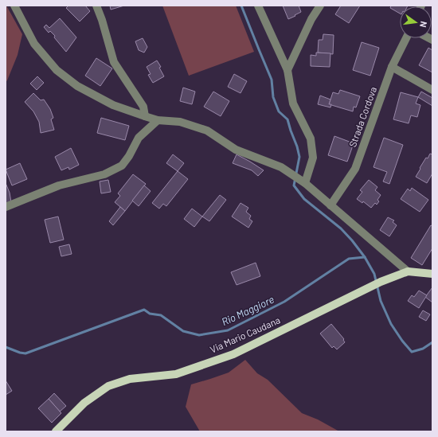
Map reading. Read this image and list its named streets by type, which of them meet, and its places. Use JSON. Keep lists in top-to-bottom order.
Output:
{
  "streets": {
    "main road": ["Via Mario Caudana"],
    "street": ["Strada Cordova"]
  },
  "water": ["Rio Maggiore"],
  "north": "right"
}
